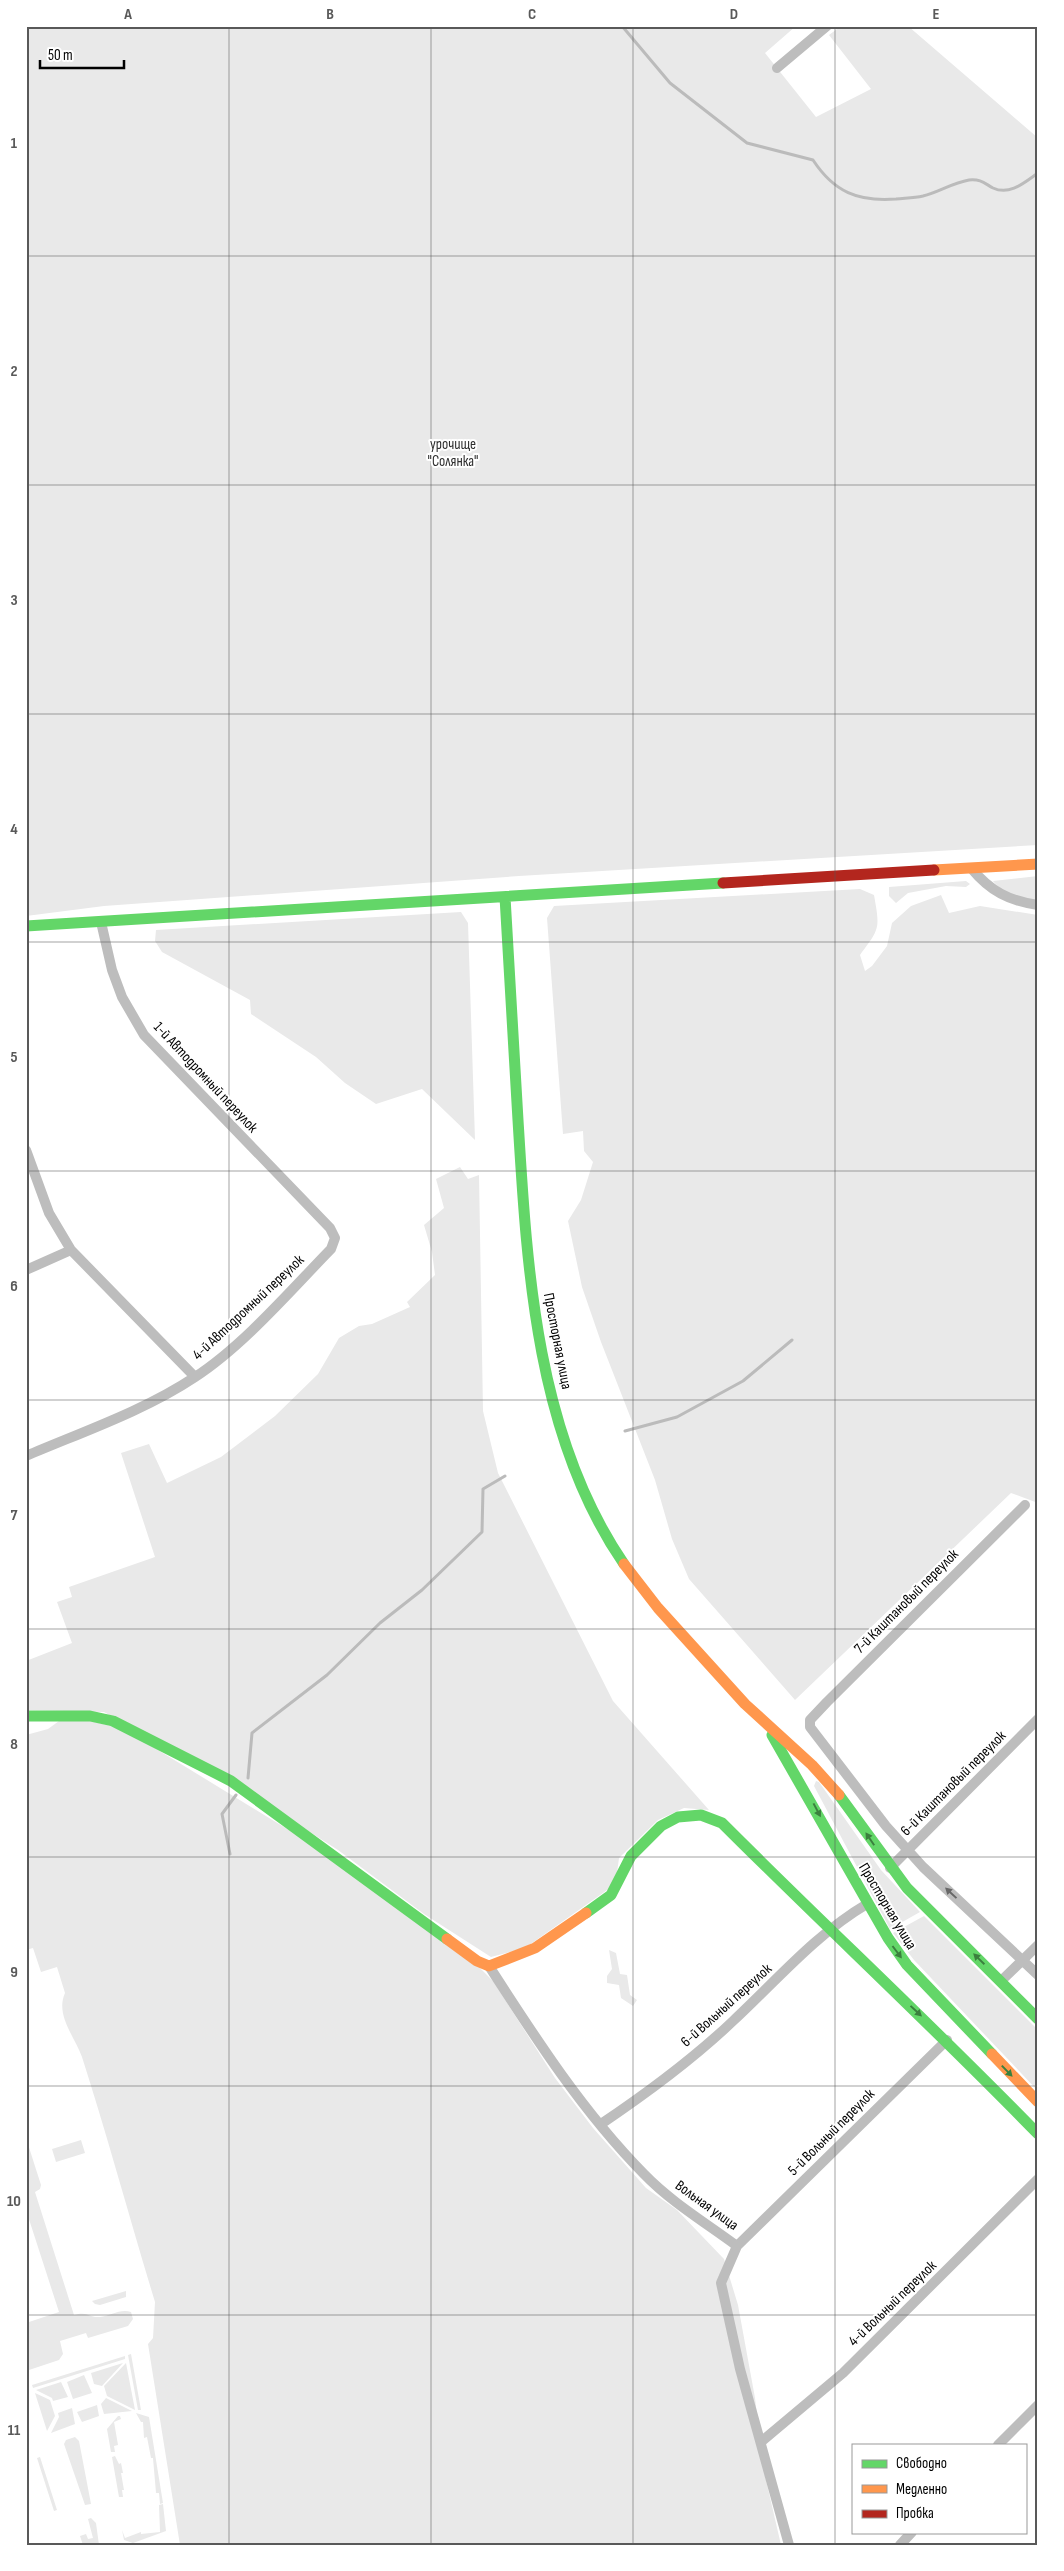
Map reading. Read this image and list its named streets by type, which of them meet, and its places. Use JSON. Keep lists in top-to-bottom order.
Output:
{
  "streets": {
    "main road": ["Просторная улица"],
    "street": [
      "1-й Автодромный переулок",
      "4-й Автодромный переулок",
      "7-й Каштановый переулок",
      "6-й Каштановый переулок",
      "6-й Вольный переулок",
      "5-й Вольный переулок",
      "Вольная улица",
      "4-й Вольный переулок"
    ]
  },
  "crossings": [
    ["1-й Автодромный переулок", "4-й Автодромный переулок"],
    ["Просторная улица", "6-й Каштановый переулок"],
    ["Просторная улица", "6-й Вольный переулок"],
    ["7-й Каштановый переулок", "6-й Каштановый переулок"],
    ["6-й Вольный переулок", "Вольная улица"],
    ["5-й Вольный переулок", "Вольная улица"],
    ["Вольная улица", "4-й Вольный переулок"]
  ],
  "parks": ["урочище \"Солянка\""],
  "legend": ["Свободно", "Медленно", "Пробка"],
  "scale_bar": "50 m",
  "grid": {
    "columns": [
      "A",
      "B",
      "C",
      "D",
      "E"
    ],
    "rows": [
      "1",
      "2",
      "3",
      "4",
      "5",
      "6",
      "7",
      "8",
      "9",
      "10",
      "11"
    ]
  }
}
